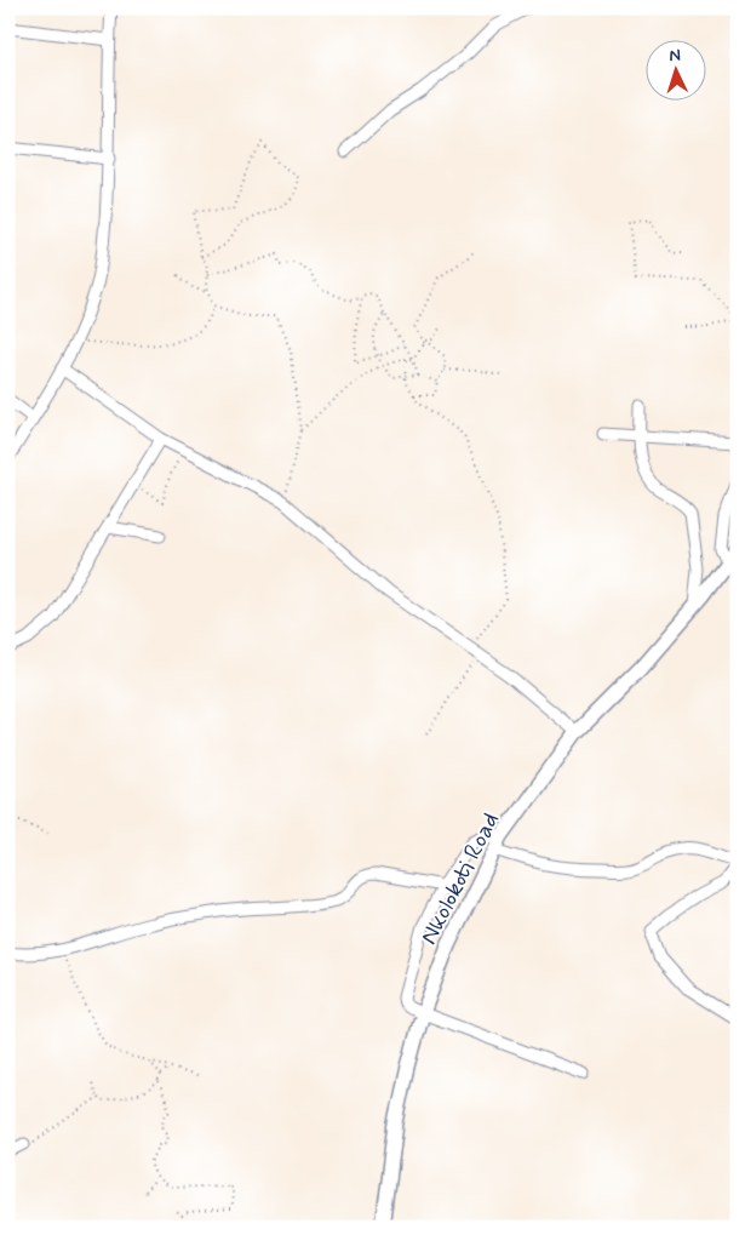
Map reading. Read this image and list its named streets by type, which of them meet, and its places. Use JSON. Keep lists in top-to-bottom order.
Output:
{
  "streets": {
    "main road": ["Nkolokoti Road"]
  },
  "north": "top"
}
